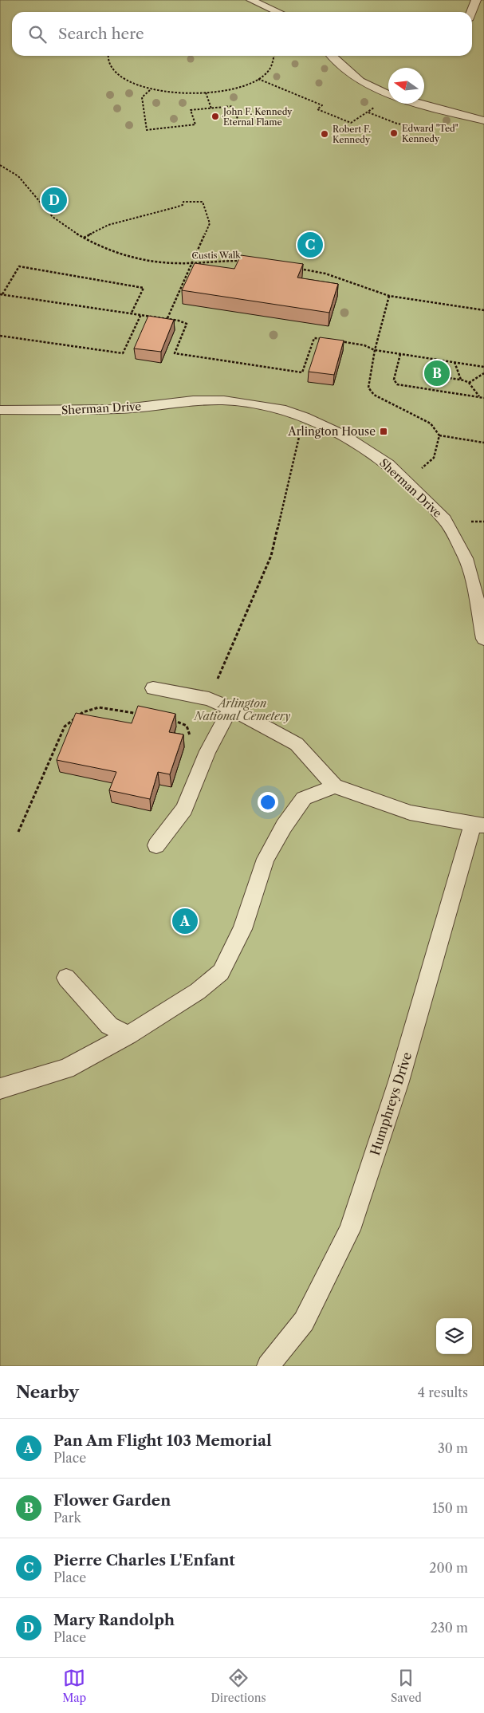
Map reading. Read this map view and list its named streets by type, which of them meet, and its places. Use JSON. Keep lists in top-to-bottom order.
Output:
{
  "streets": {
    "lane": ["Sherman Drive", "Humphreys Drive"],
    "path": ["Custis Walk"]
  },
  "parks": ["Arlington National Cemetery"],
  "places": {
    "other": ["John F. Kennedy Eternal Flame", "Edward \"Ted\" Kennedy", "Robert F. Kennedy"],
    "transit": ["Arlington House"]
  },
  "north": "left",
  "page": {
    "search": "Search here",
    "pins": [
      "D",
      "C",
      "B",
      "A"
    ],
    "heading": ["Nearby", "4 results"],
    "list": [
      {
        "mark": "A",
        "name": "Pan Am Flight 103 Memorial",
        "note": "Place",
        "value": "30 m"
      },
      {
        "mark": "B",
        "name": "Flower Garden",
        "note": "Park",
        "value": "150 m"
      },
      {
        "mark": "C",
        "name": "Pierre Charles L'Enfant",
        "note": "Place",
        "value": "200 m"
      },
      {
        "mark": "D",
        "name": "Mary Randolph",
        "note": "Place",
        "value": "230 m"
      }
    ],
    "nav": ["Map", "Directions", "Saved"]
  }
}
